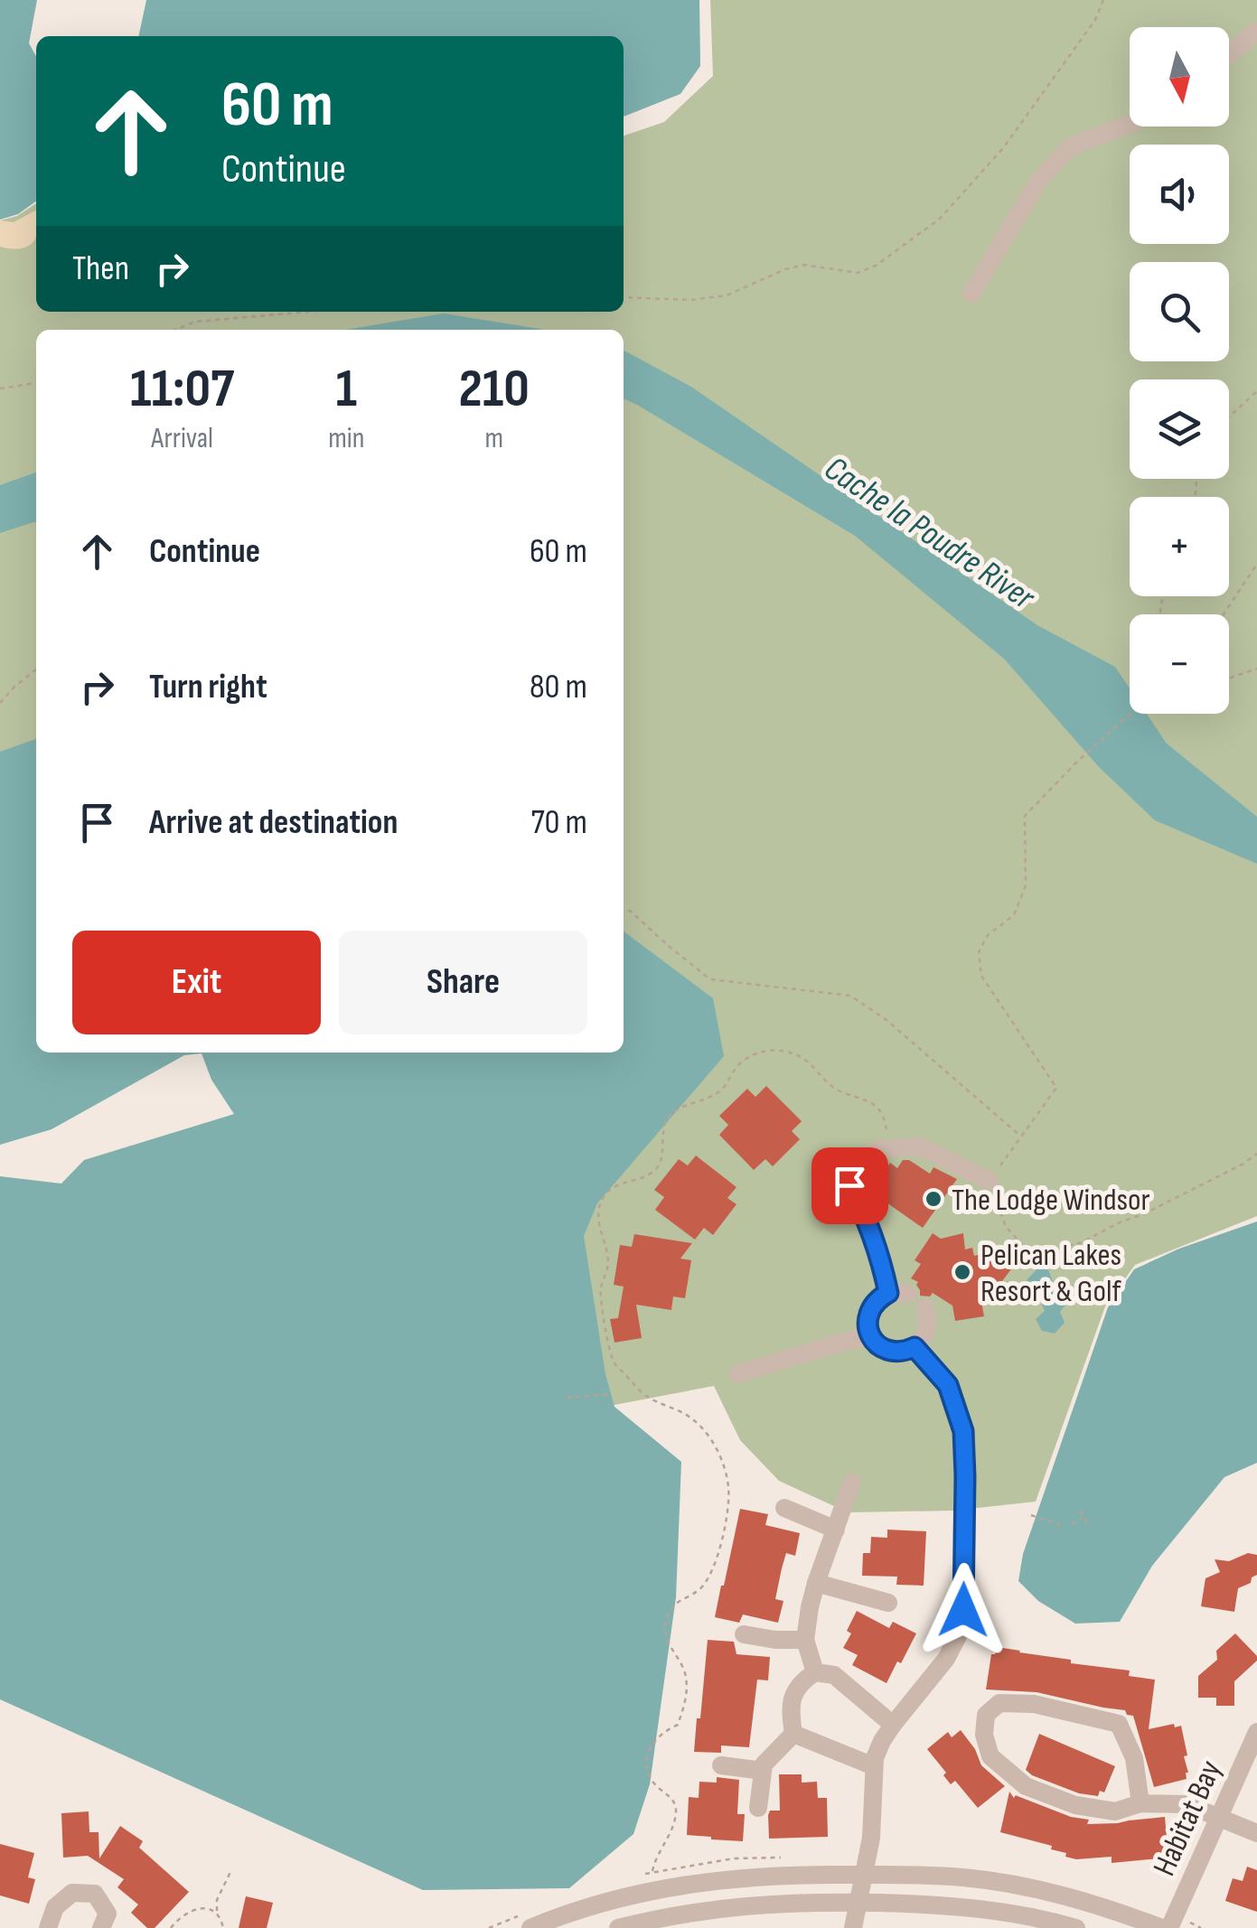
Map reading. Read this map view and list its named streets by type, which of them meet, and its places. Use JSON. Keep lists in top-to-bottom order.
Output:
{
  "streets": {
    "street": ["Habitat Bay"]
  },
  "water": ["Cache la Poudre River"],
  "places": ["The Lodge Windsor", "Pelican Lakes Resort & Golf"],
  "north": "bottom",
  "page": {
    "map_buttons": ["+", "−"],
    "turn": ["60 m", "Continue"],
    "then": "Then",
    "eta": [
      "11:07",
      "Arrival",
      "1",
      "min",
      "210",
      "m"
    ],
    "list": [
      {
        "name": "Continue",
        "value": "60 m"
      },
      {
        "name": "Turn right",
        "value": "80 m"
      },
      {
        "name": "Arrive at destination",
        "value": "70 m"
      }
    ],
    "buttons": ["Exit", "Share"]
  }
}
